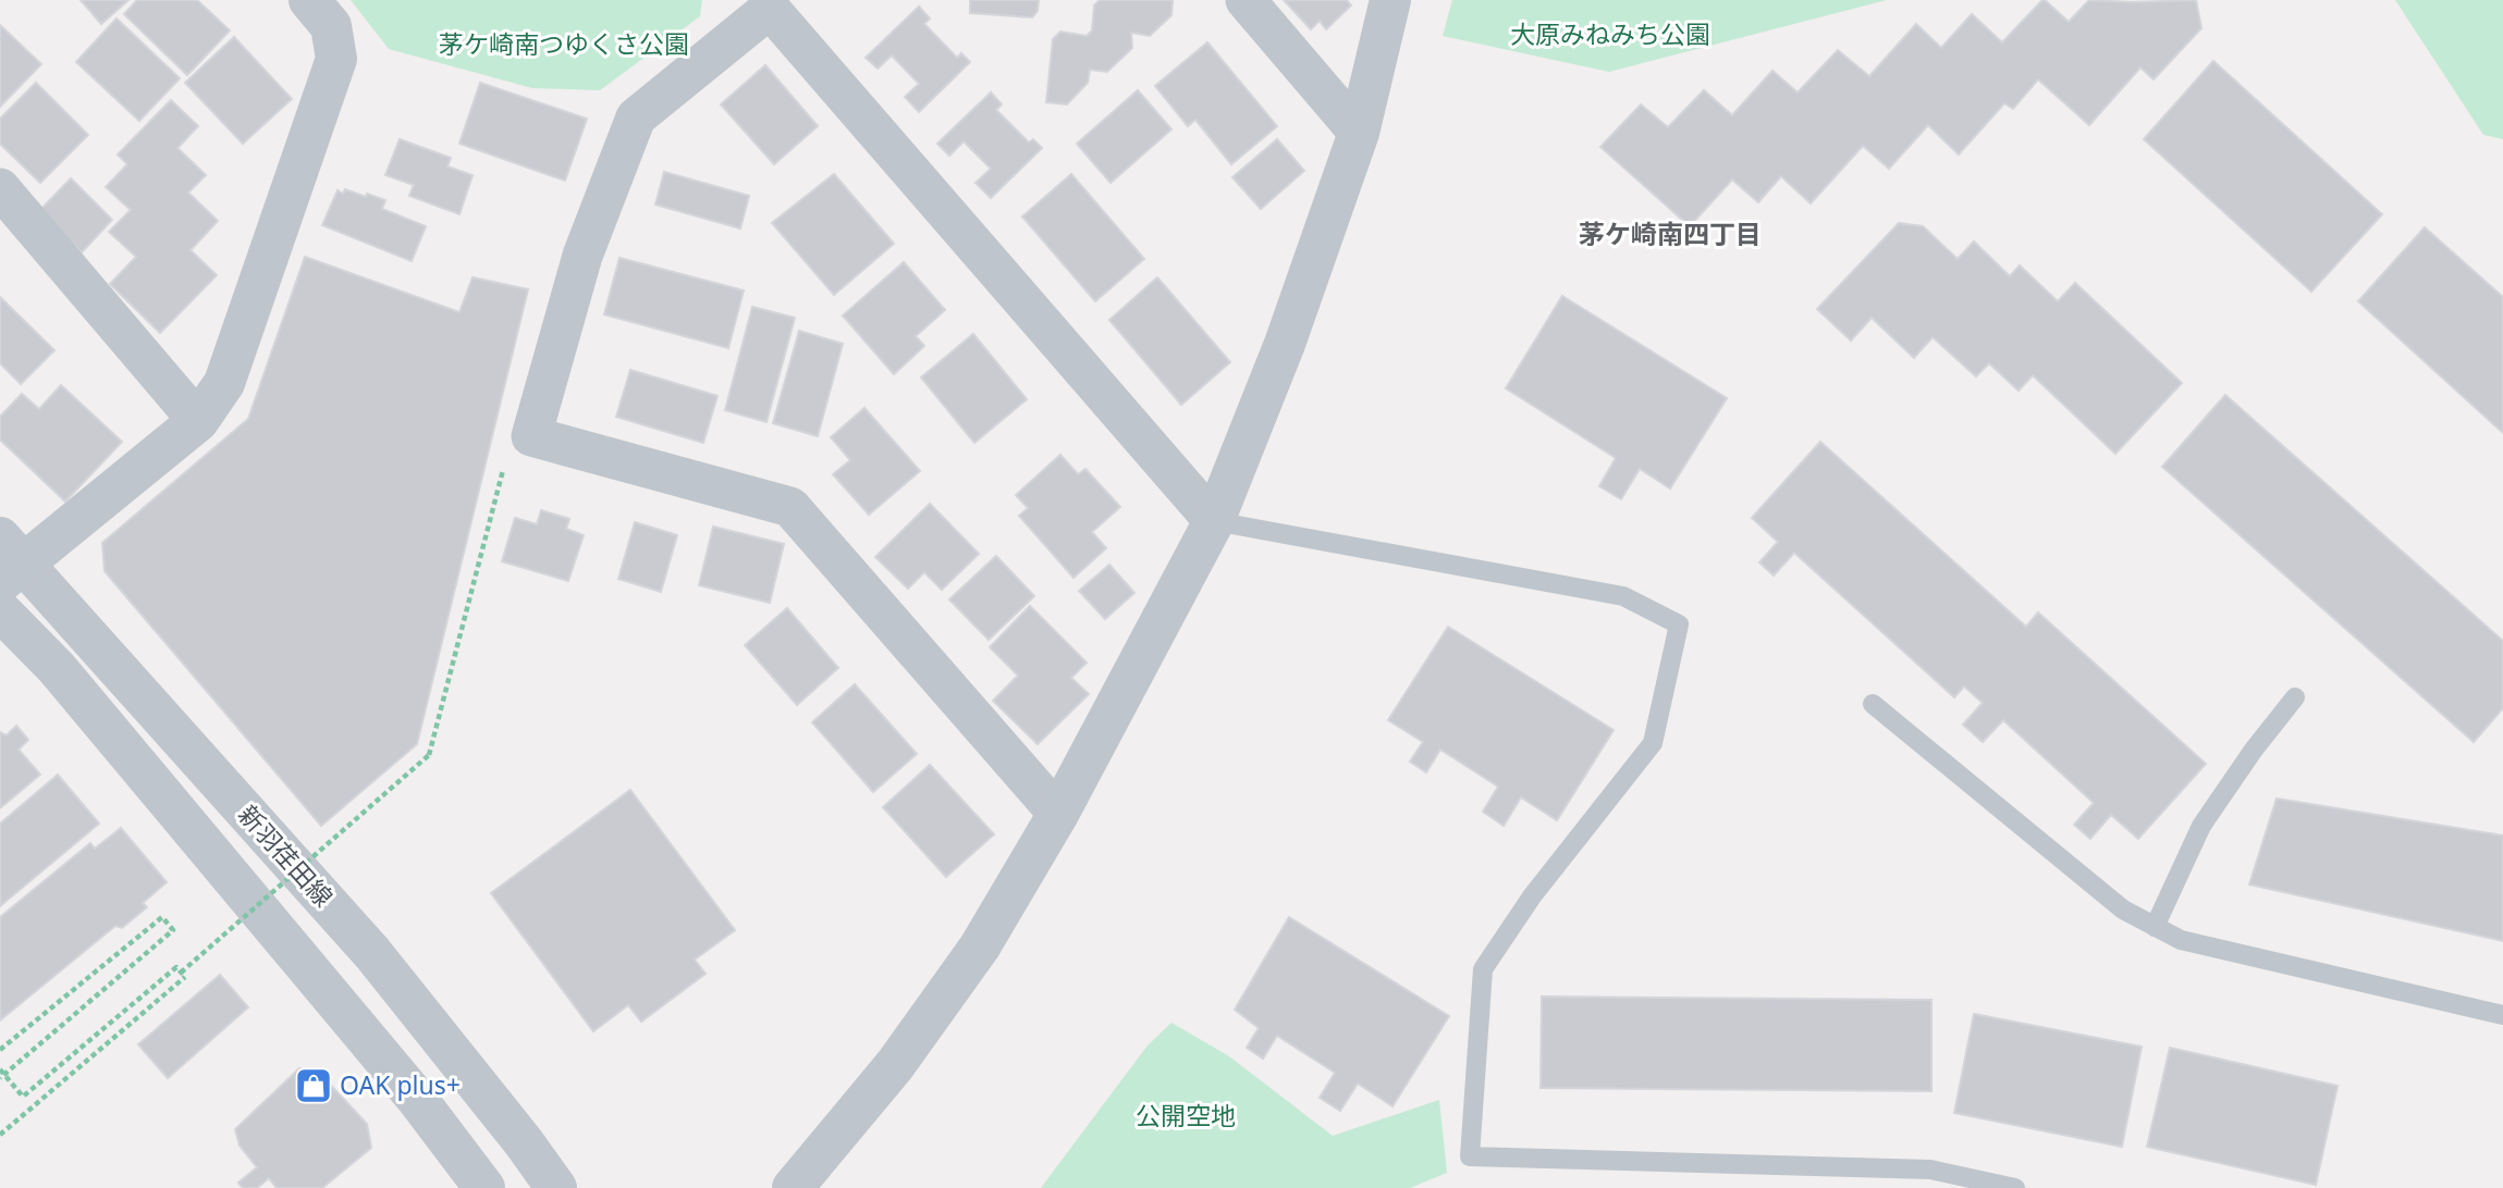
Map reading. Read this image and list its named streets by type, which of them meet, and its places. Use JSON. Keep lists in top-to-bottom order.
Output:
{
  "streets": {
    "street": ["新羽荏田線"]
  },
  "districts": ["茅ケ崎南四丁目"],
  "parks": ["大原みねみち公園", "茅ケ崎南つゆくさ公園", "公開空地"],
  "places": {
    "shop": ["OAK plus+"]
  }
}
